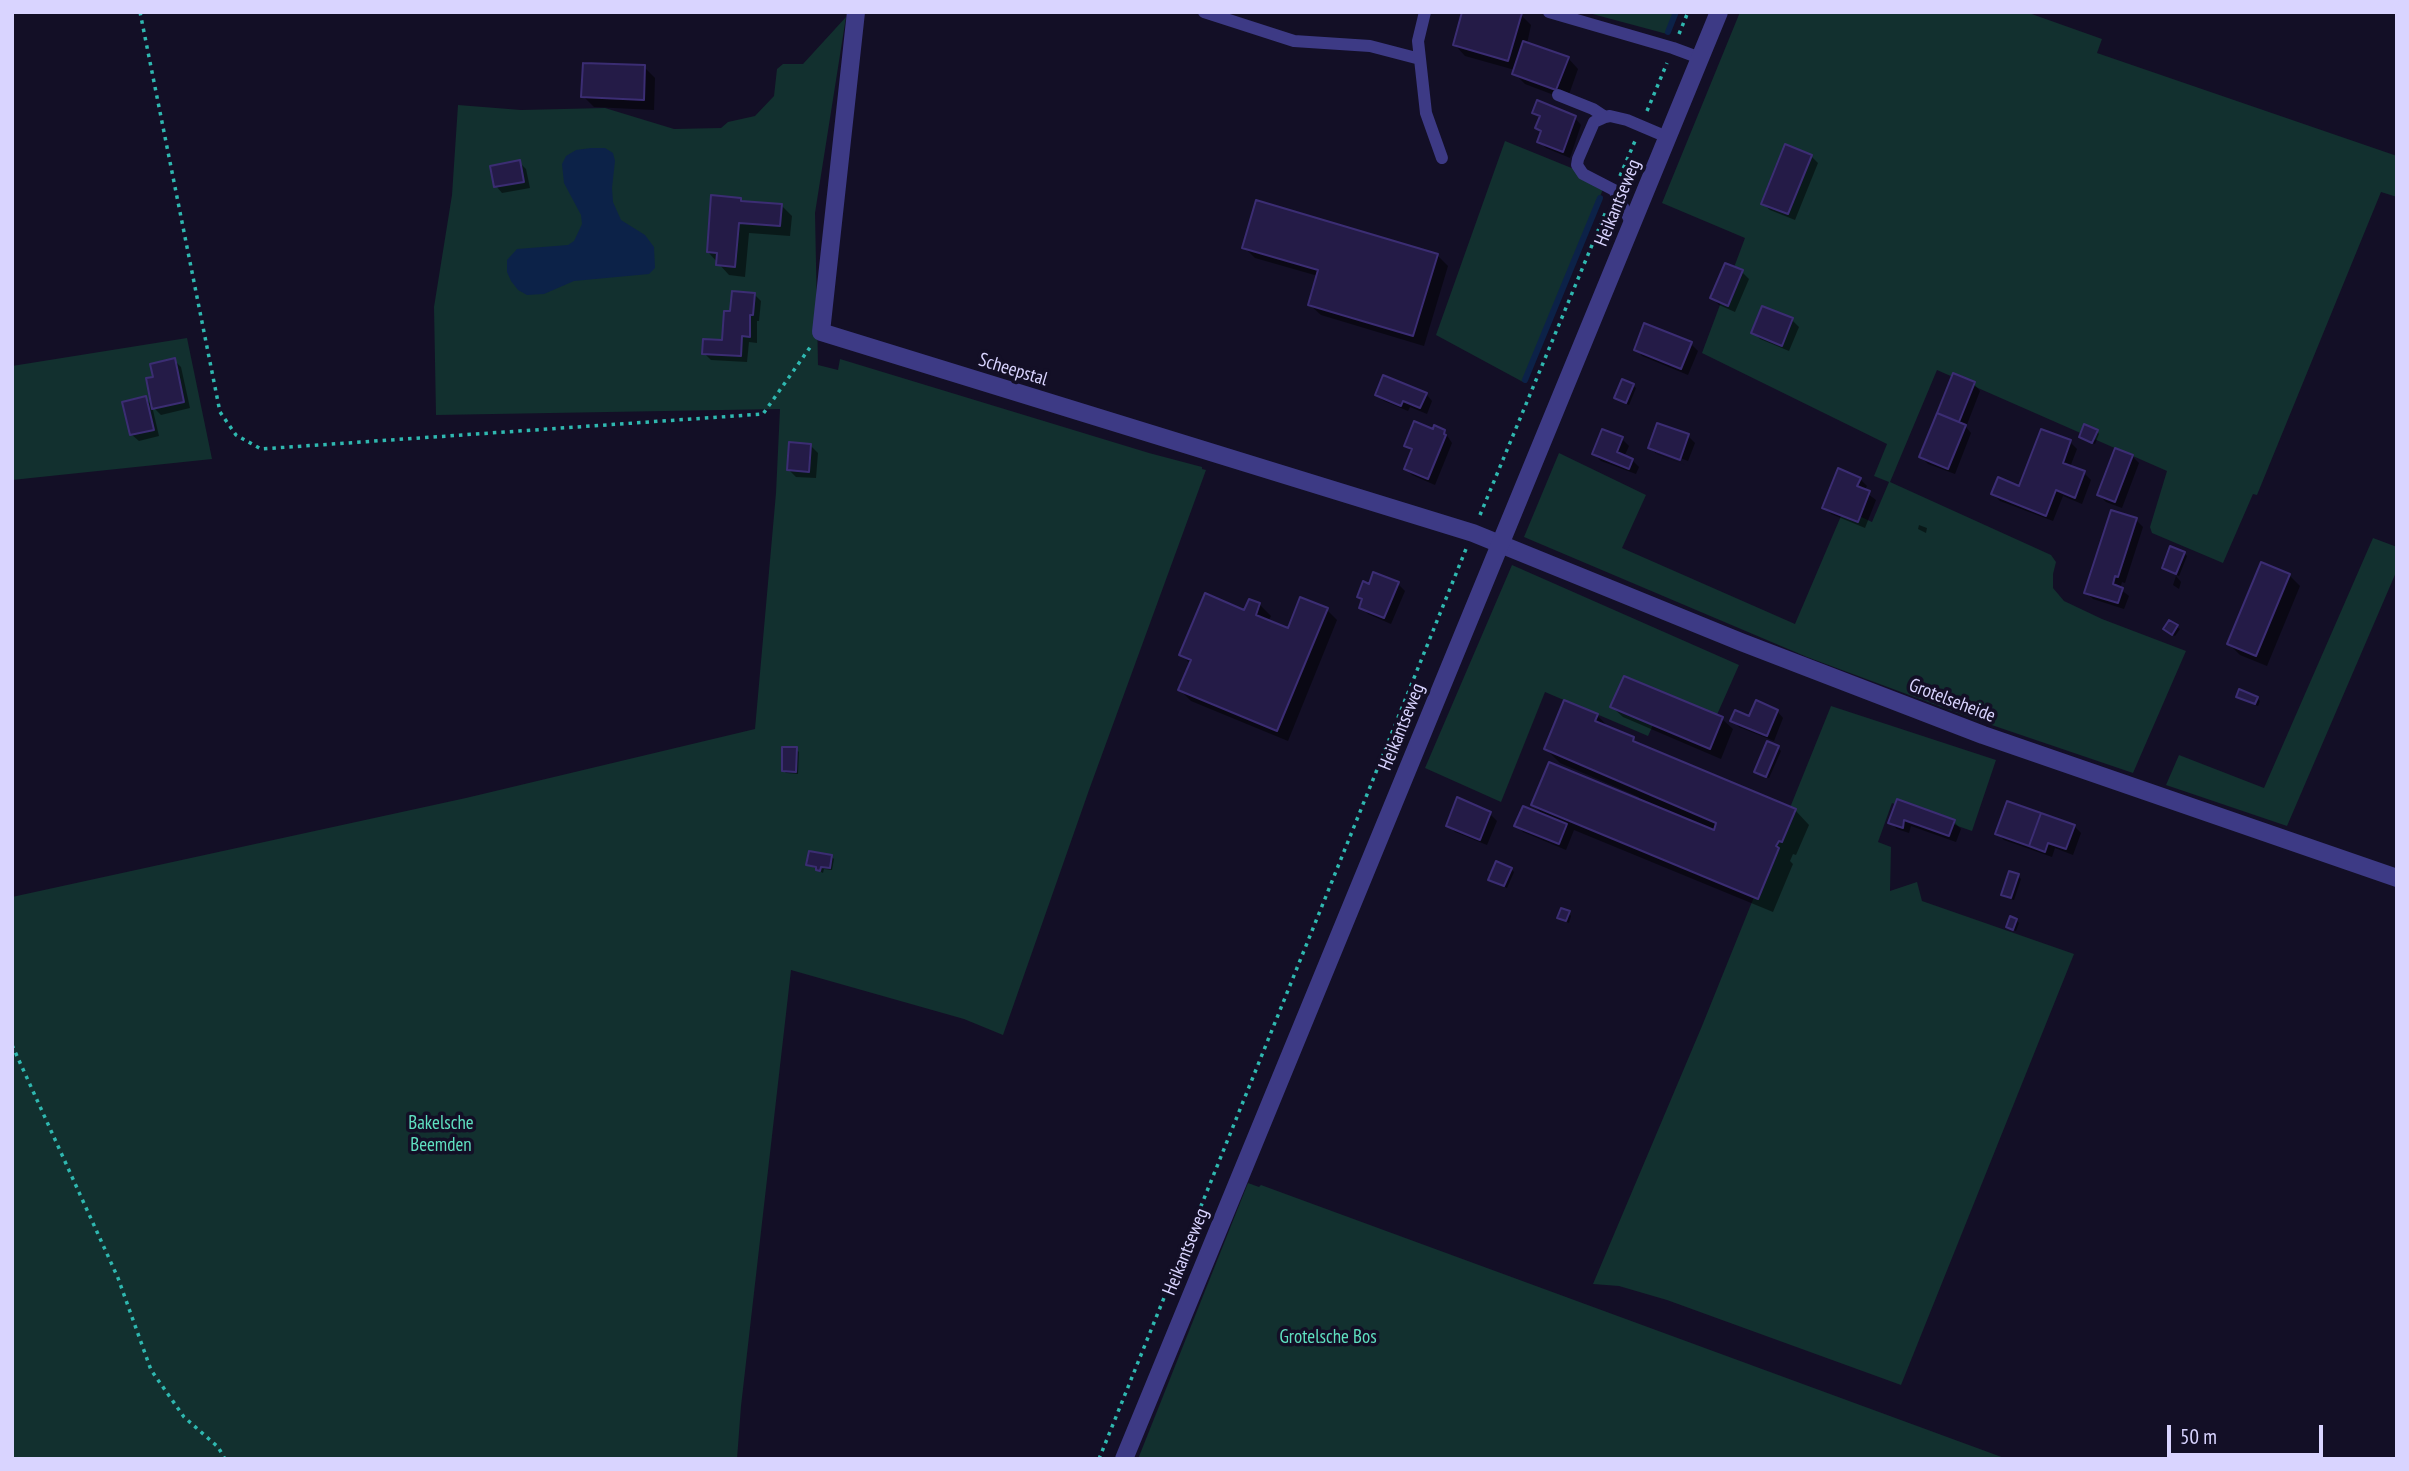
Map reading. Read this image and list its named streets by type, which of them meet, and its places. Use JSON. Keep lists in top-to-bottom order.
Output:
{
  "streets": {
    "street": ["Heikantseweg", "Scheepstal", "Grotelseheide"]
  },
  "crossings": [
    ["Heikantseweg", "Scheepstal"],
    ["Heikantseweg", "Grotelseheide"],
    ["Scheepstal", "Grotelseheide"]
  ],
  "parks": ["Bakelsche Beemden", "Grotelsche Bos"],
  "scale_bar": "50 m"
}
